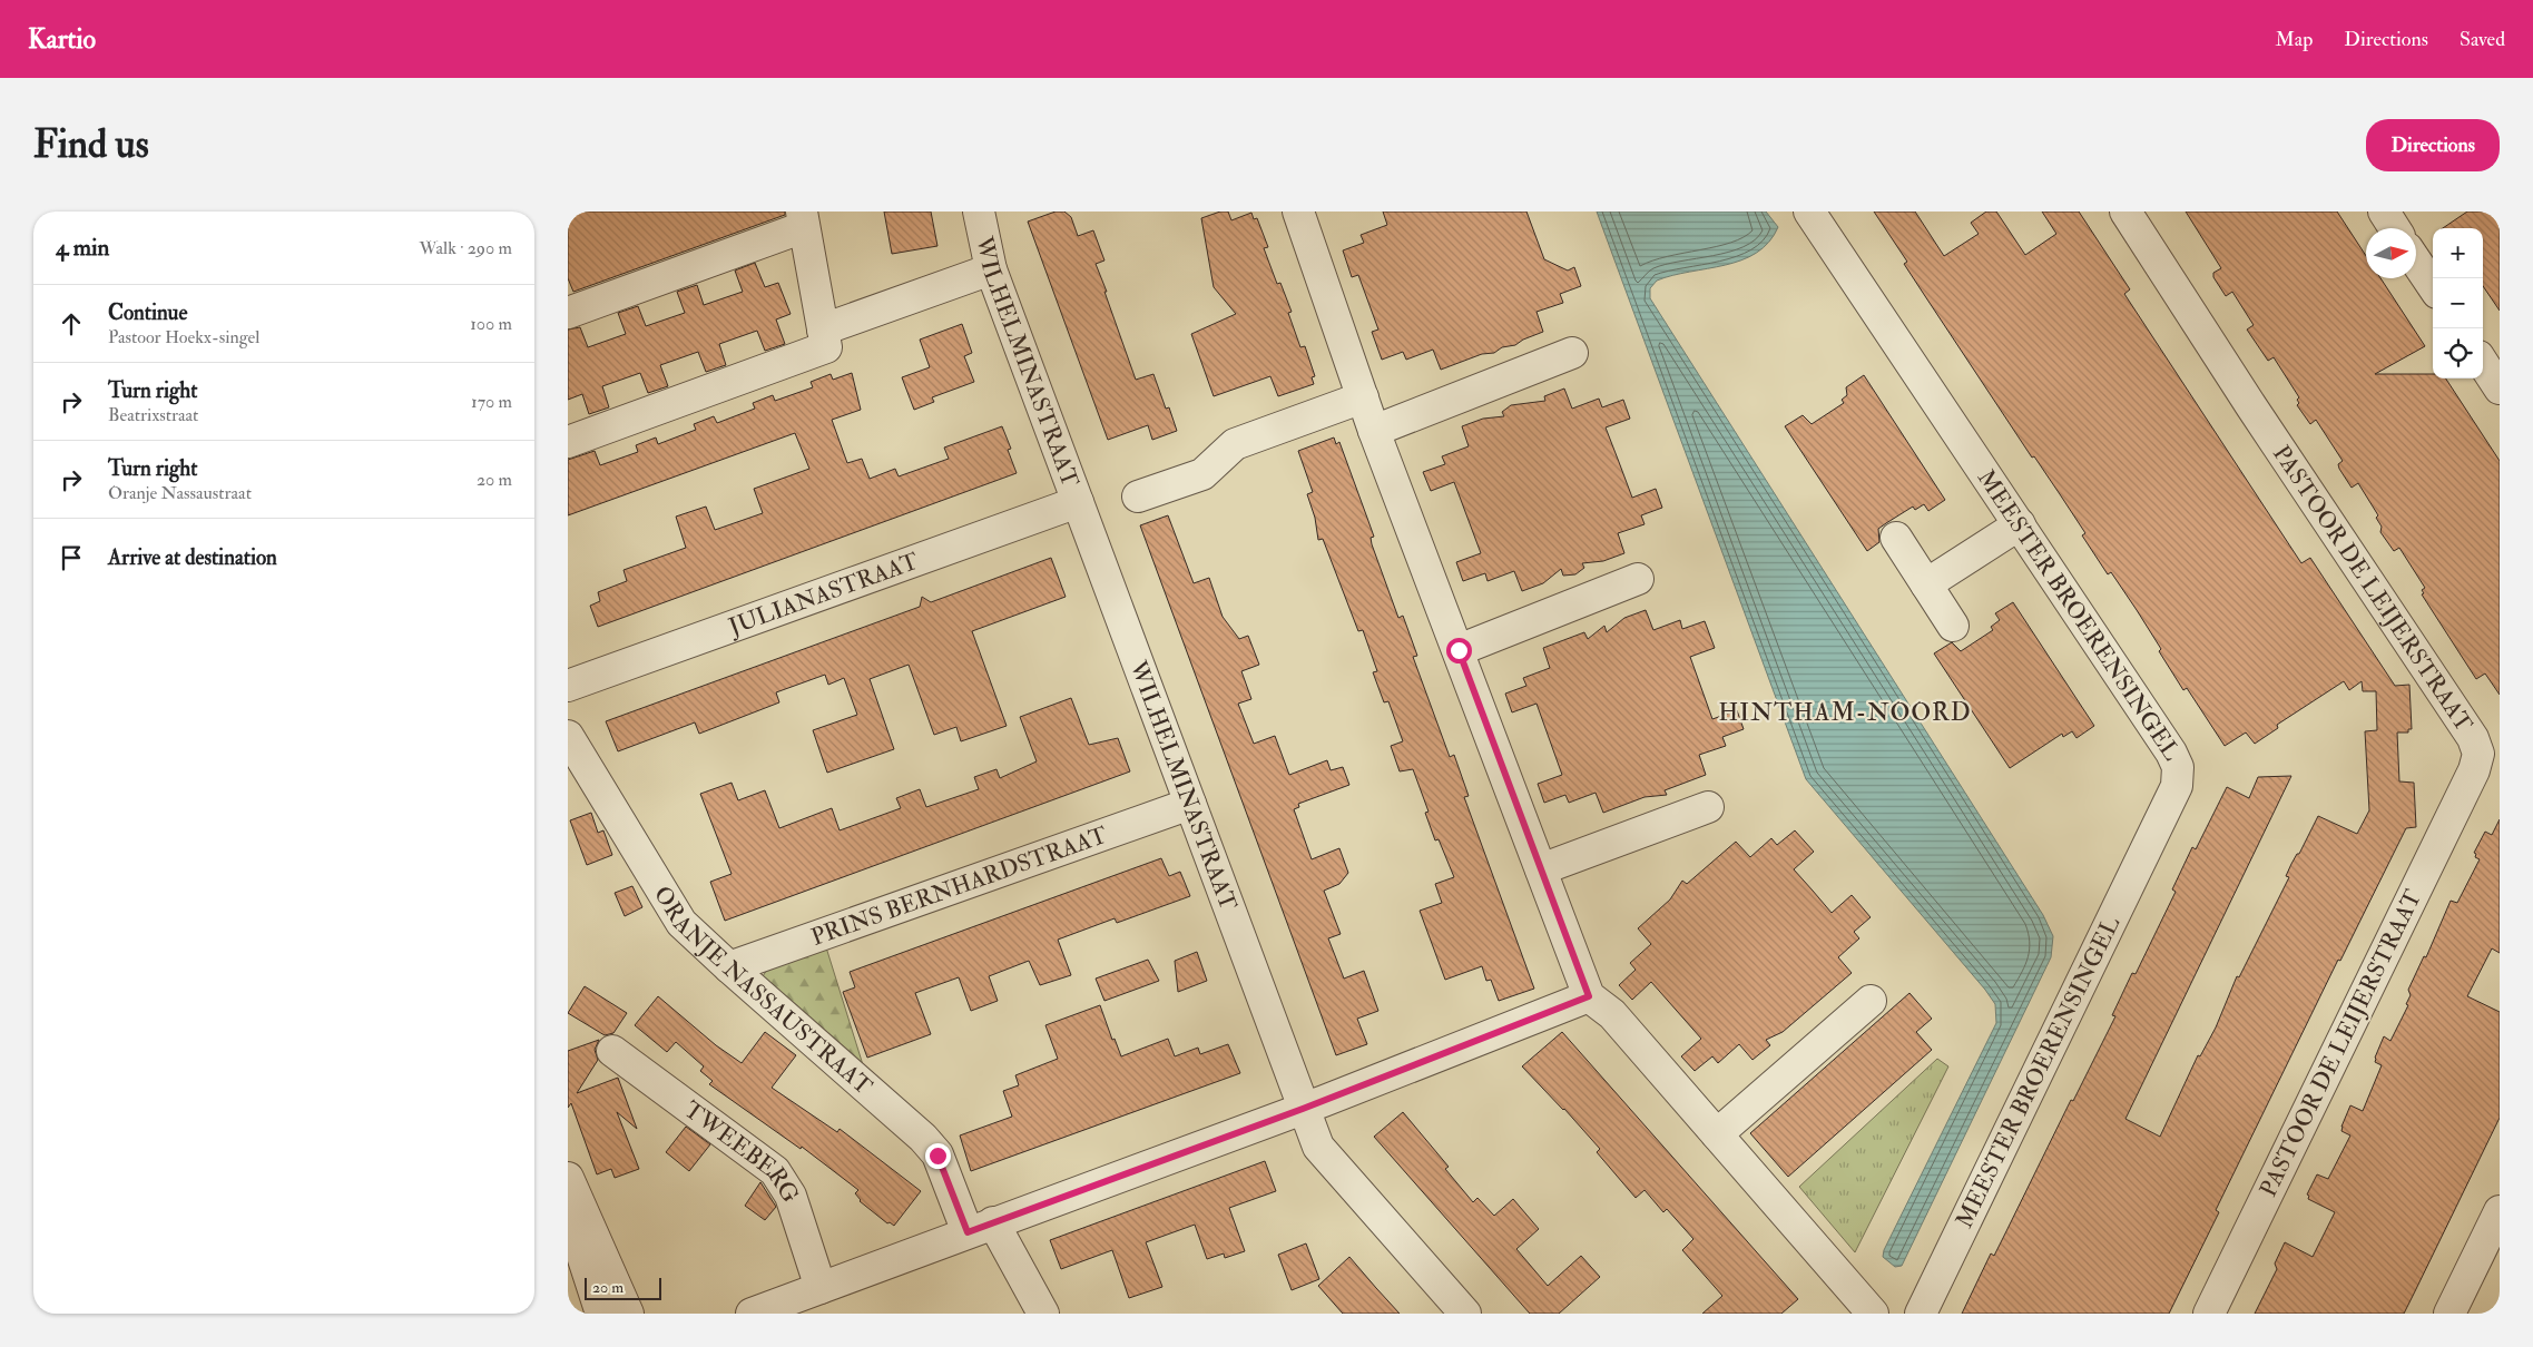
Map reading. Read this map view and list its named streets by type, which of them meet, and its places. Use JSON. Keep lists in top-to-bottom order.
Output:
{
  "streets": {
    "street": [
      "WILHELMINASTRAAT",
      "PASTOOR DE LEIJERSTRAAT",
      "JULIANASTRAAT",
      "MEESTER BROERENSINGEL",
      "PRINS BERNHARDSTRAAT",
      "ORANJE NASSAUSTRAAT",
      "TWEEBERG"
    ]
  },
  "crossings": [
    ["WILHELMINASTRAAT", "JULIANASTRAAT"],
    ["WILHELMINASTRAAT", "PRINS BERNHARDSTRAAT"],
    ["PRINS BERNHARDSTRAAT", "ORANJE NASSAUSTRAAT"]
  ],
  "districts": ["HINTHAM-NOORD"],
  "scale_bar": "20 m",
  "north": "right",
  "page": {
    "header": "Kartio",
    "nav": ["Map", "Directions", "Saved"],
    "buttons": "Directions",
    "title": "Find us",
    "heading": ["4 min", "Walk · 290 m"],
    "map_buttons": ["+", "−"],
    "list": [
      ["Continue", "Pastoor Hoekx-singel", "100 m"],
      ["Turn right", "Beatrixstraat", "170 m"],
      ["Turn right", "Oranje Nassaustraat", "20 m"],
      "Arrive at destination"
    ],
    "scale": "20 m"
  }
}
